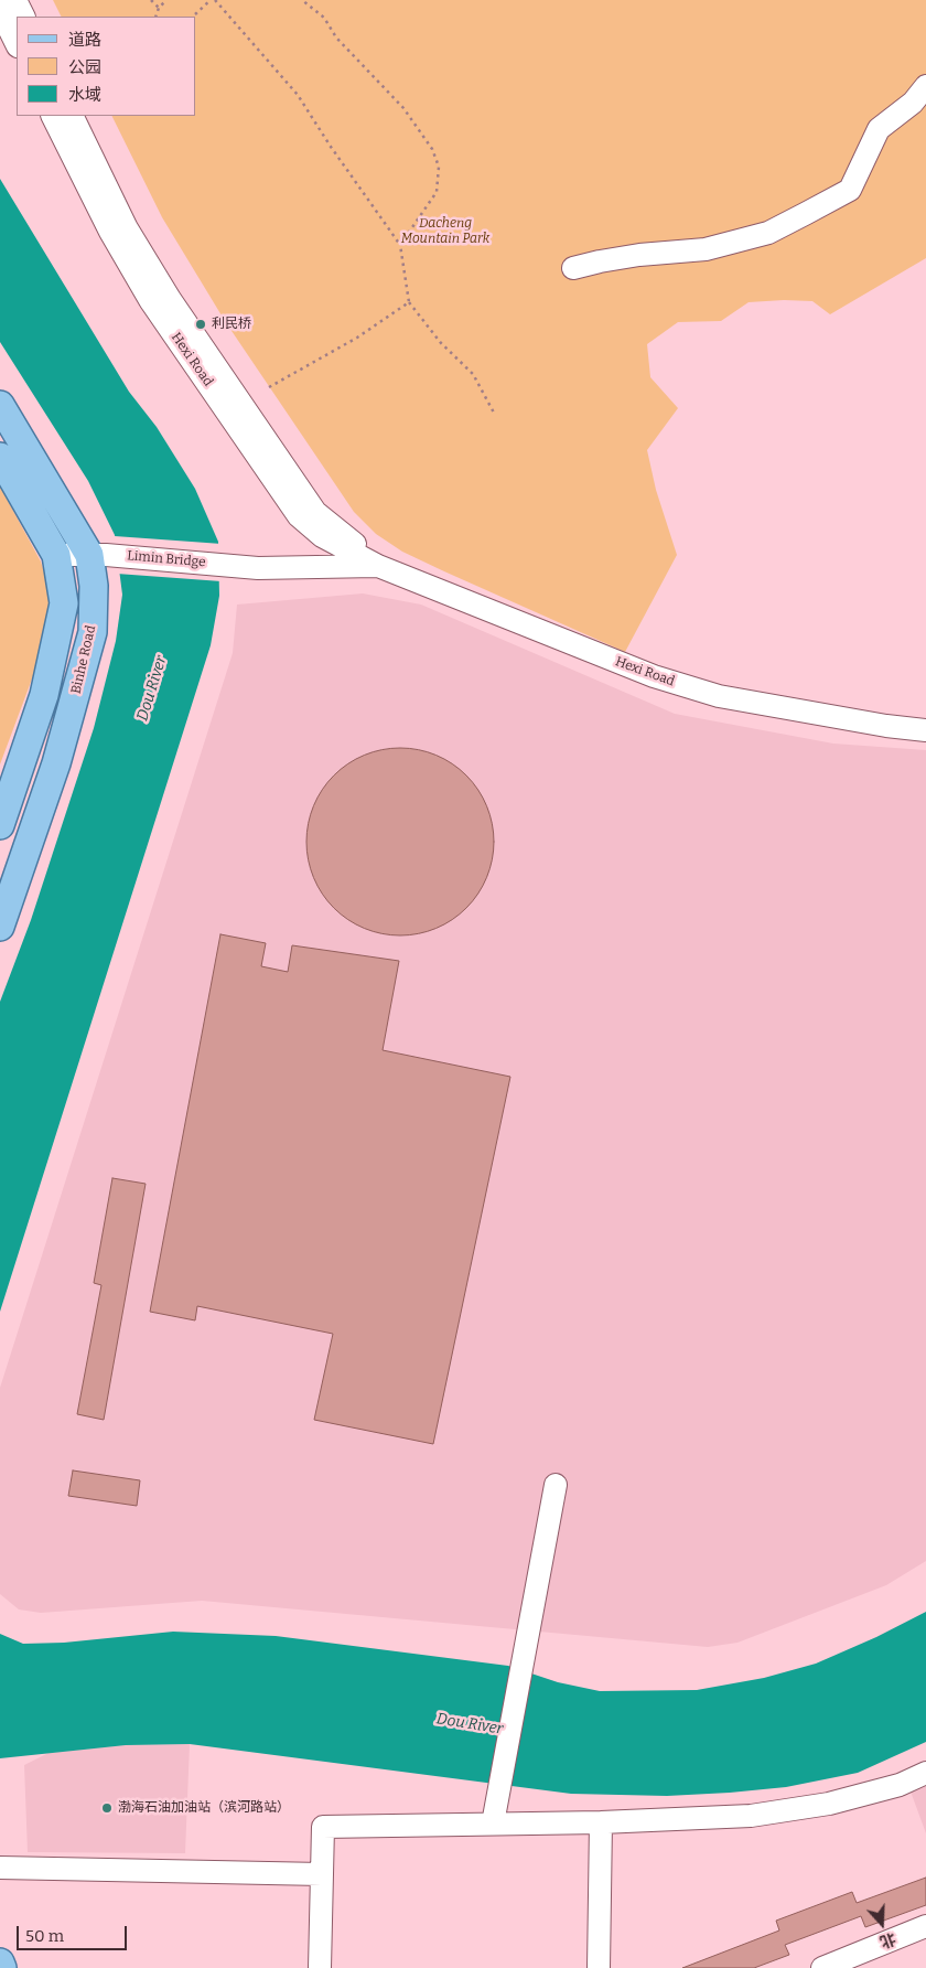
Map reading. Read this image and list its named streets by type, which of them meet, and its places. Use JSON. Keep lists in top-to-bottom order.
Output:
{
  "streets": {
    "main road": ["Binhe Road"],
    "street": ["Hexi Road", "Limin Bridge"]
  },
  "crossings": [
    ["Hexi Road", "Limin Bridge"],
    ["Limin Bridge", "Binhe Road"]
  ],
  "water": ["Dou River"],
  "parks": ["Dacheng Mountain Park"],
  "places": ["利民桥", "渤海石油加油站（滨河路站）"],
  "legend": ["道路", "公园", "水域"],
  "scale_bar": "50 m",
  "north": "bottom"
}
